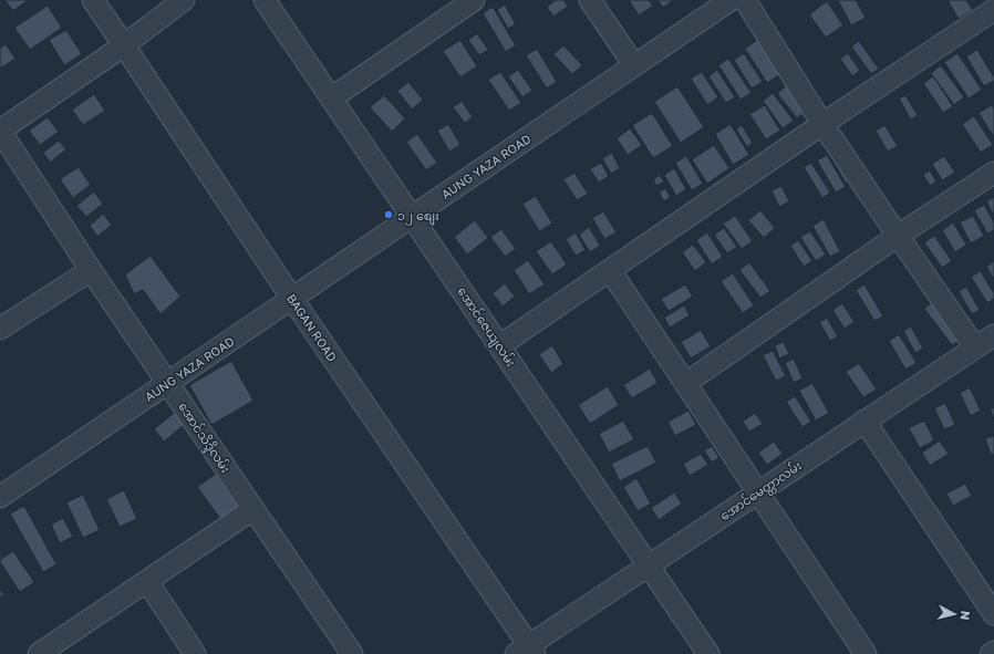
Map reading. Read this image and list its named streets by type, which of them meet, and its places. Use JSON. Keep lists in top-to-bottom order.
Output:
{
  "streets": {
    "street": [
      "AUNG YAZA ROAD",
      "အောင်ဇေယျလမ်း",
      "BAGAN ROAD",
      "အောင်သိဒ္ဒိလမ်း",
      "အောင်မေတ္တာလမ်း"
    ]
  },
  "crossings": [
    ["AUNG YAZA ROAD", "အောင်ဇေယျလမ်း"],
    ["AUNG YAZA ROAD", "BAGAN ROAD"],
    ["AUNG YAZA ROAD", "အောင်သိဒ္ဒိလမ်း"],
    ["အောင်ဇေယျလမ်း", "အောင်မေတ္တာလမ်း"],
    ["BAGAN ROAD", "အောင်မေတ္တာလမ်း"]
  ],
  "places": ["၁၂ စျေး"],
  "north": "right"
}
